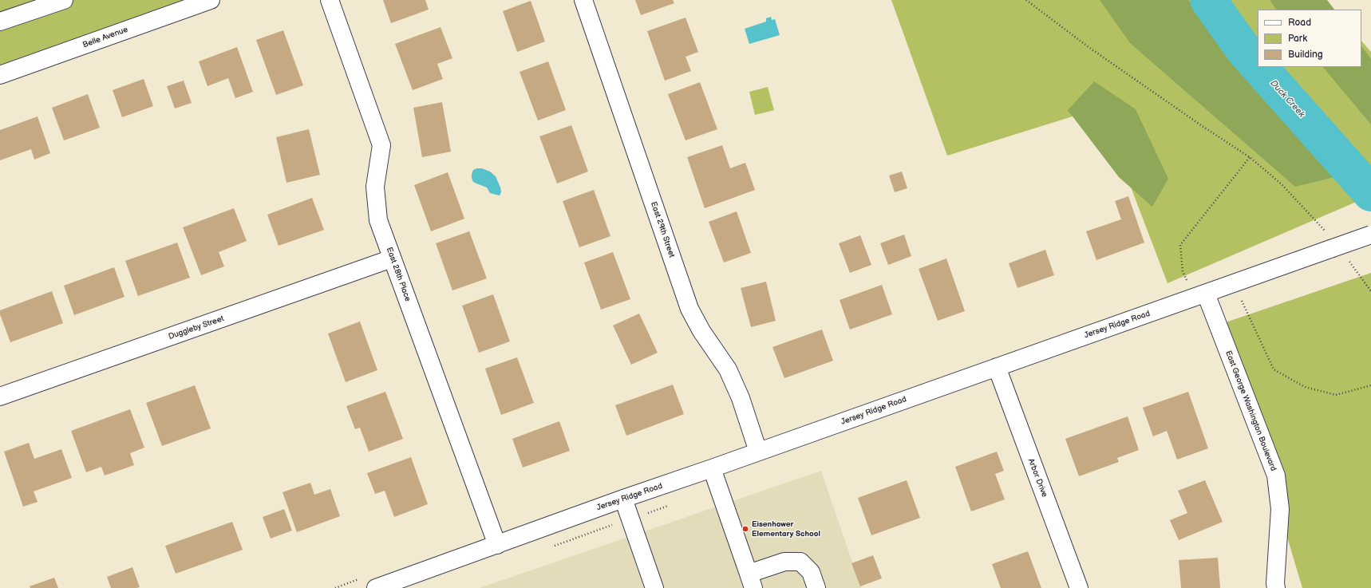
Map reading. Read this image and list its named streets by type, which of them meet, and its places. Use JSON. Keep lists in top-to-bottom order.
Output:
{
  "streets": {
    "street": [
      "Belle Avenue",
      "East 29th Street",
      "East 28th Place",
      "Jersey Ridge Road",
      "Duggleby Street",
      "East George Washington Boulevard",
      "Arbor Drive"
    ]
  },
  "crossings": [
    ["East 29th Street", "Jersey Ridge Road"],
    ["East 28th Place", "Jersey Ridge Road"],
    ["East 28th Place", "Duggleby Street"],
    ["Jersey Ridge Road", "East George Washington Boulevard"],
    ["Jersey Ridge Road", "Arbor Drive"]
  ],
  "water": ["Duck Creek"],
  "places": ["Eisenhower Elementary School"],
  "legend": ["Road", "Park", "Building"]
}
